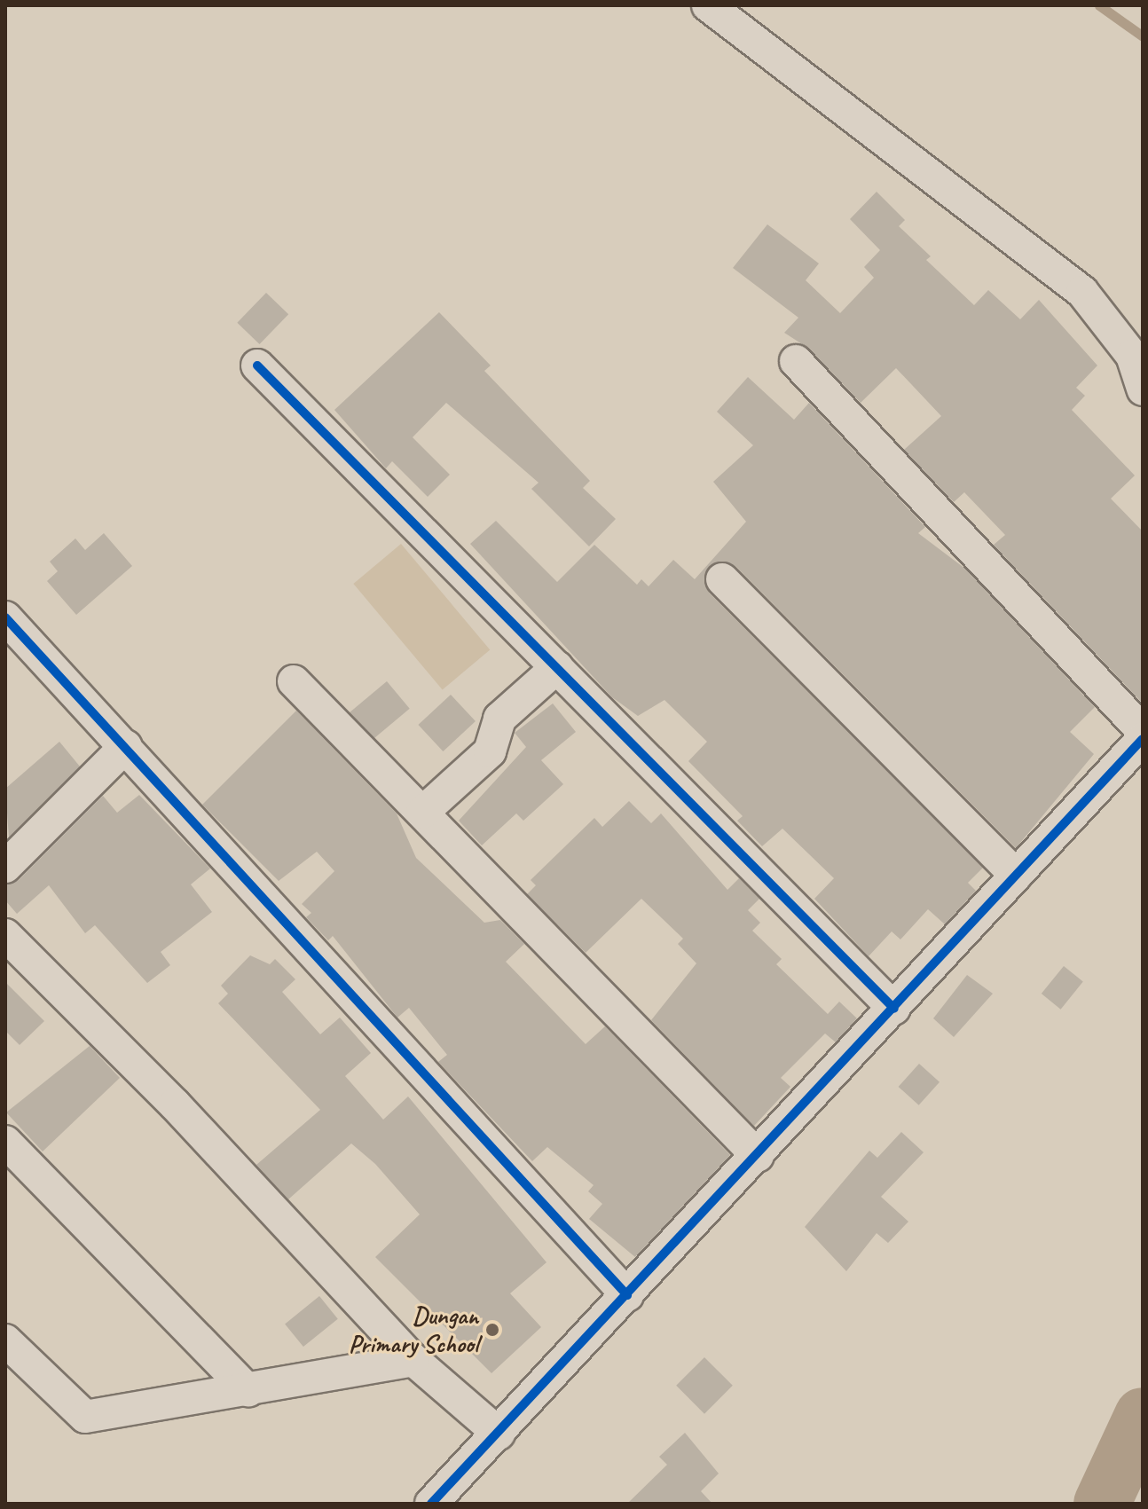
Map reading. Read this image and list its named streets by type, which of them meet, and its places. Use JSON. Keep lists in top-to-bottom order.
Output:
{
  "places": ["Dungan Primary School"]
}
